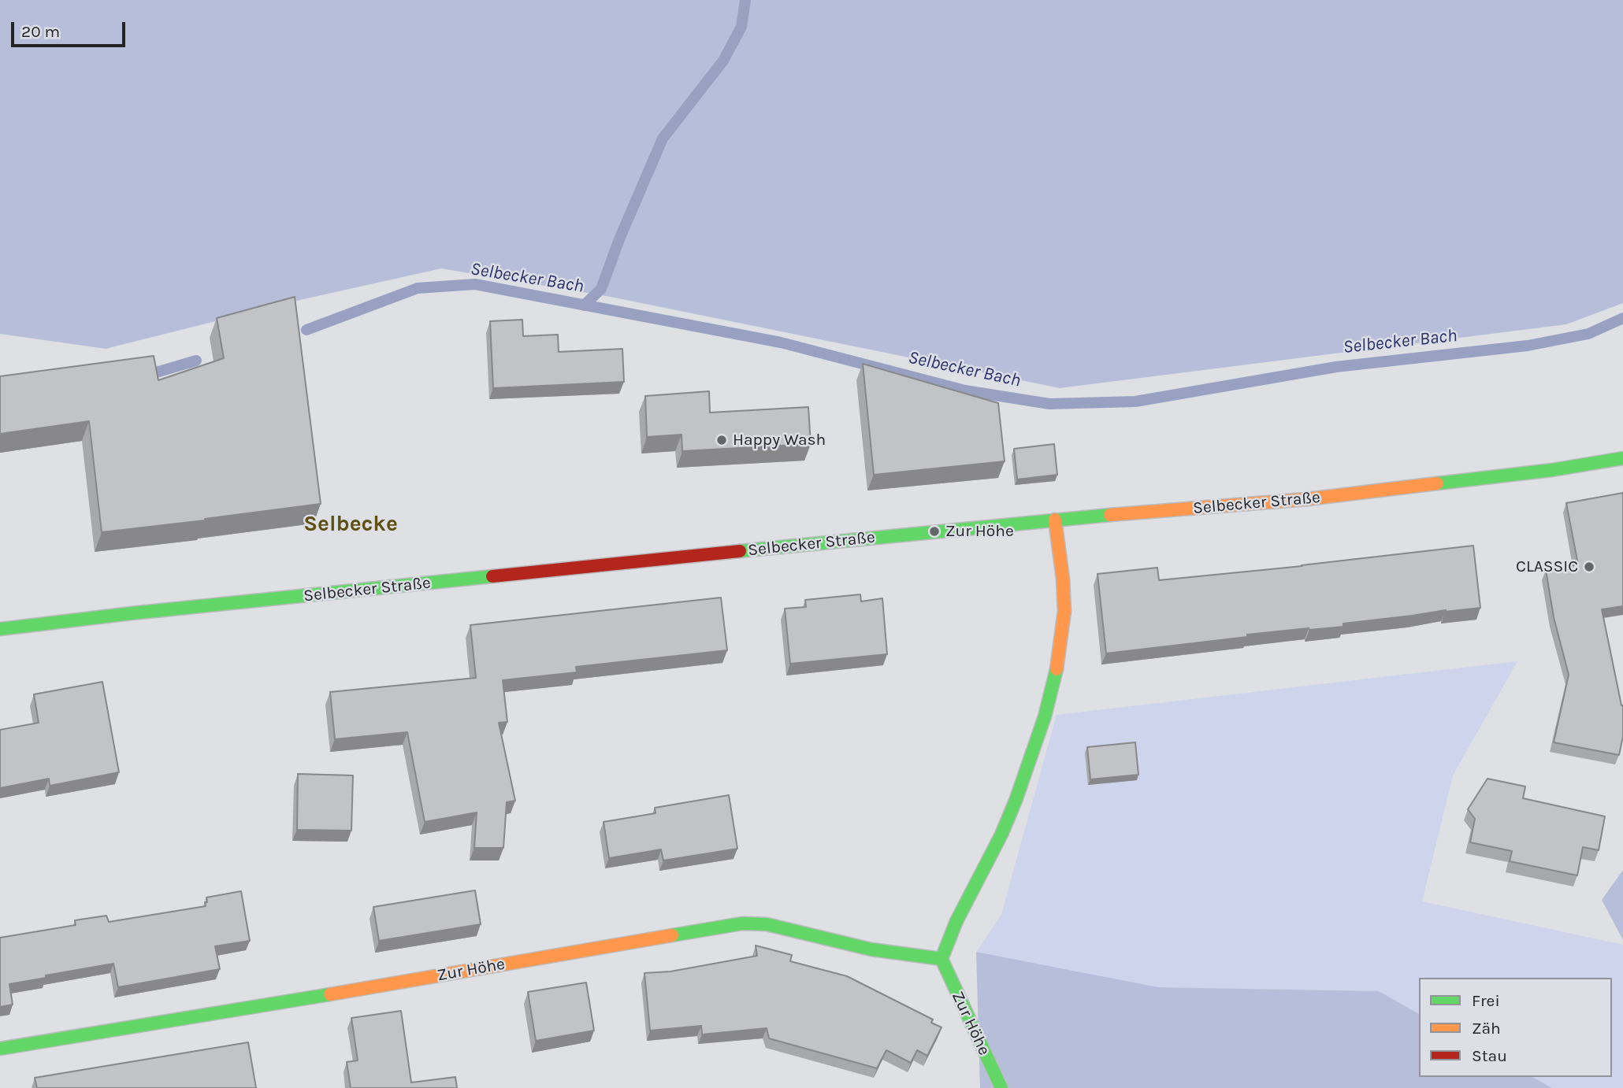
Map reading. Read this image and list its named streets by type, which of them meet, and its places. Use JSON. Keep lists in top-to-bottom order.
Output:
{
  "streets": {
    "main road": ["Selbecker Straße", "Zur Höhe"]
  },
  "districts": ["Selbecke"],
  "water": ["Selbecker Bach"],
  "places": ["Happy Wash", "Zur Höhe", "CLASSIC"],
  "legend": ["Frei", "Zäh", "Stau"],
  "scale_bar": "20 m"
}
